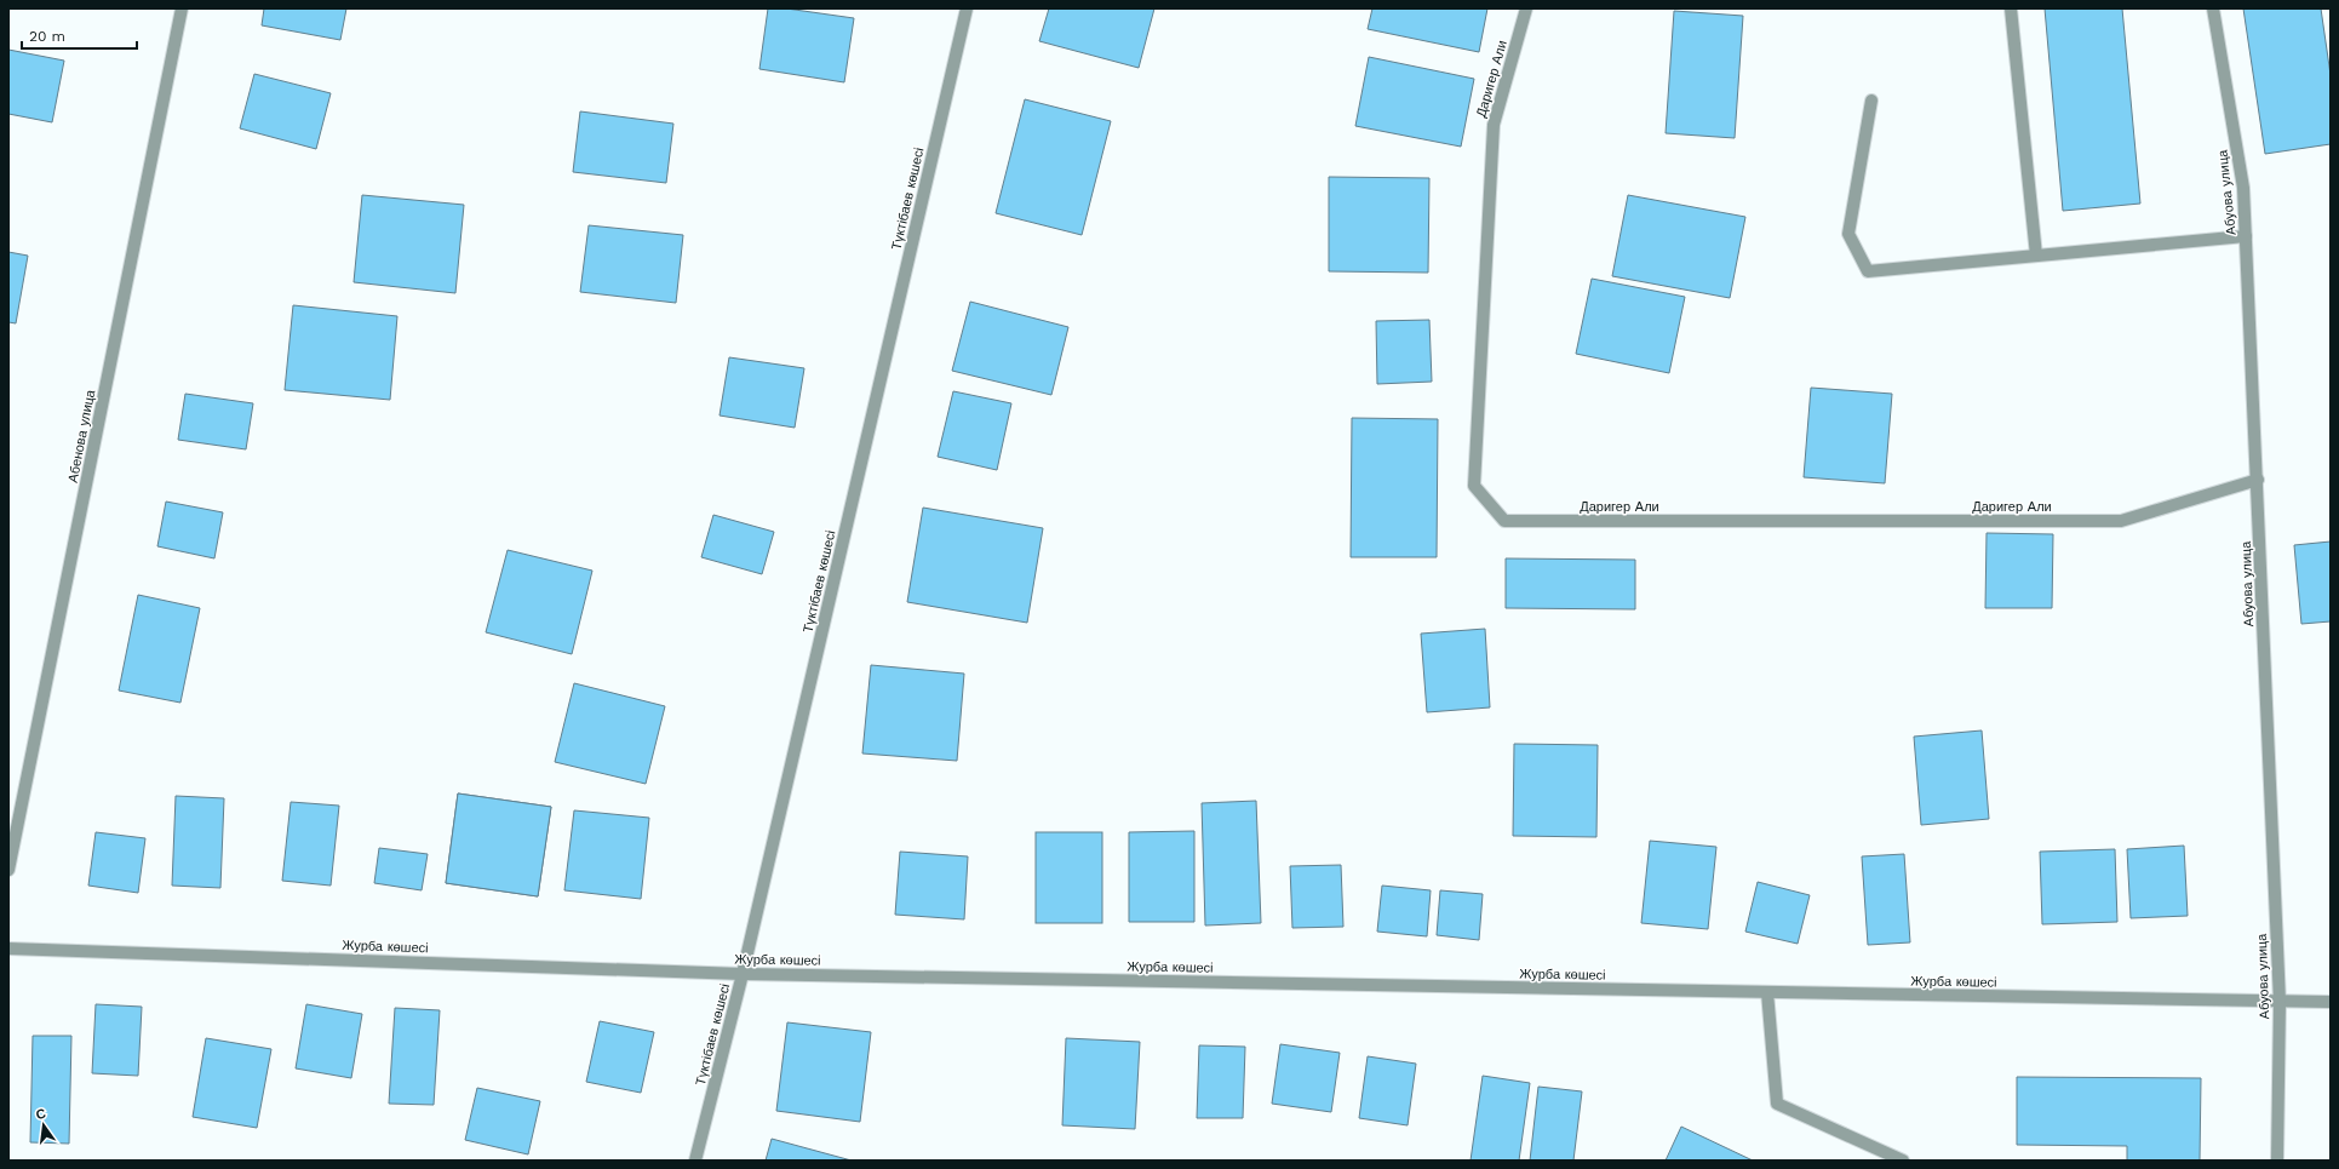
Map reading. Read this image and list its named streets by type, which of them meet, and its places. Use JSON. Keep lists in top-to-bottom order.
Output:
{
  "streets": {
    "street": [
      "Даригер Али",
      "Абуова улица",
      "Түктібаев көшесі",
      "Абенова улица",
      "Журба көшесі"
    ]
  },
  "crossings": [
    ["Даригер Али", "Абуова улица"],
    ["Абуова улица", "Журба көшесі"],
    ["Түктібаев көшесі", "Журба көшесі"]
  ],
  "scale_bar": "20 m",
  "north": "top"
}
